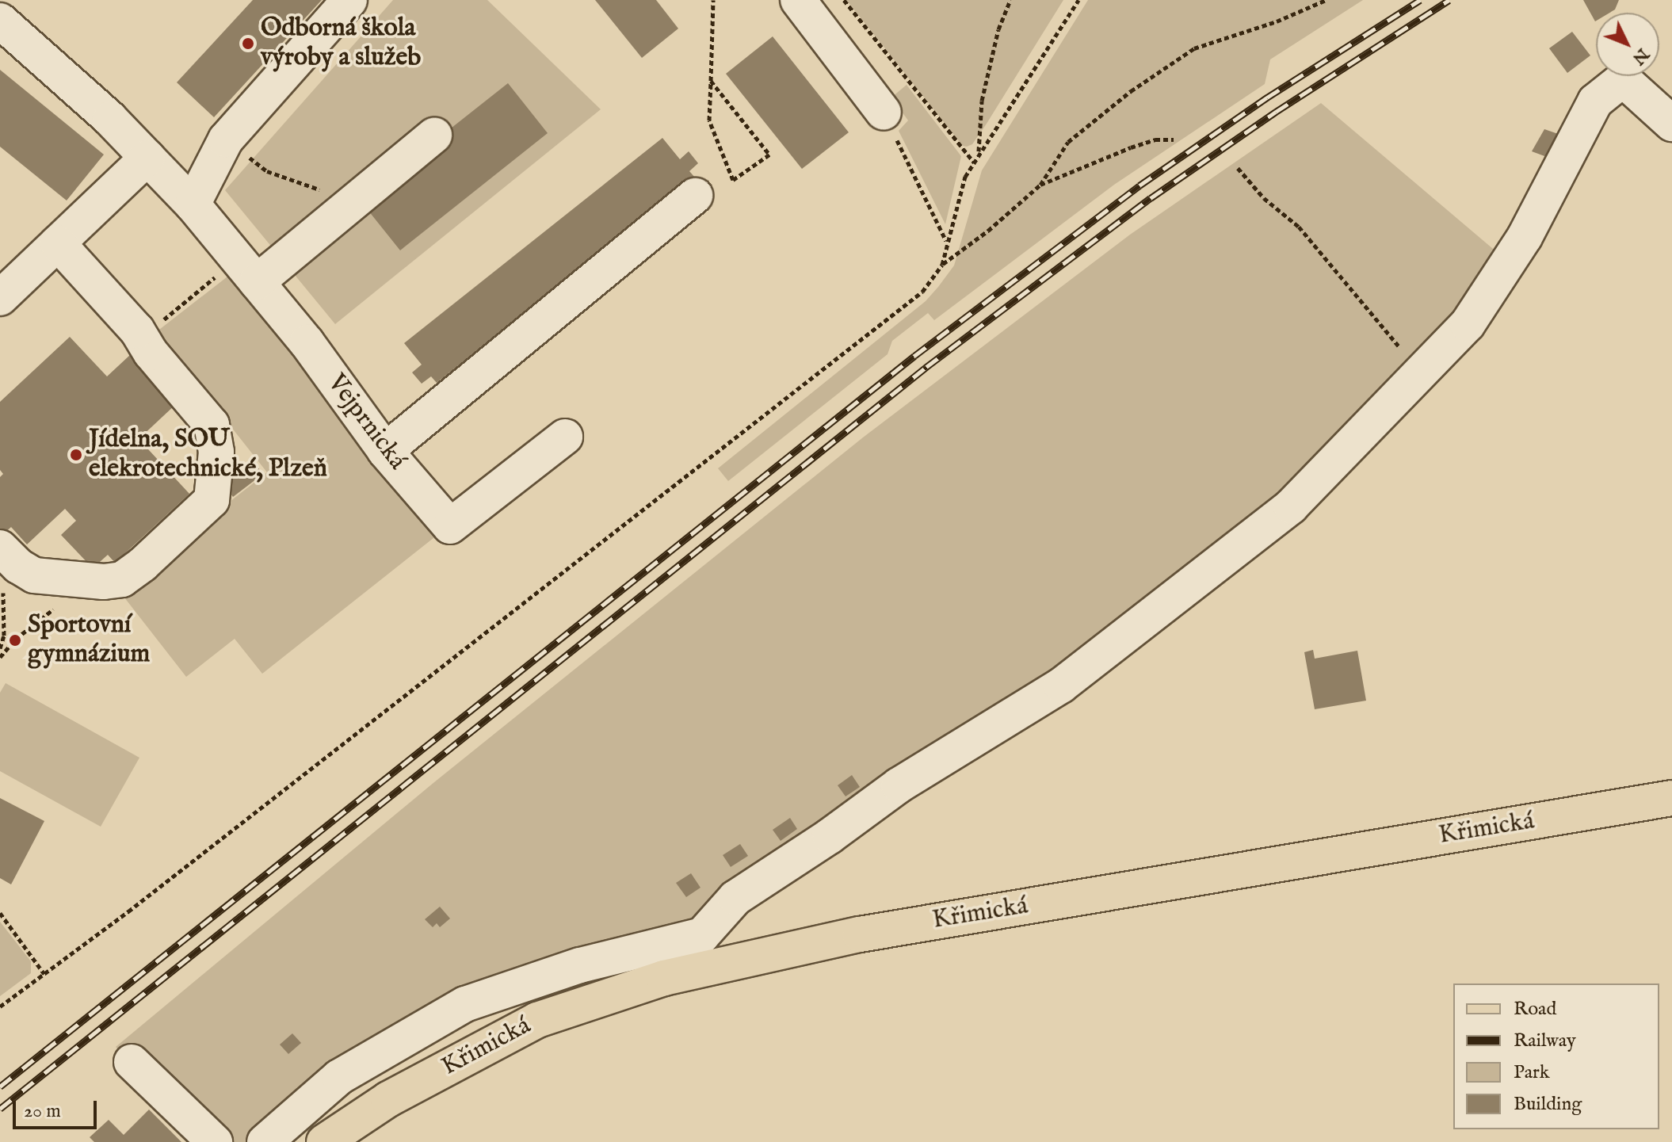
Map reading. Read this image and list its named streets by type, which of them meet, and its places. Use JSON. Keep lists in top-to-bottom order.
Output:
{
  "streets": {
    "main road": ["Křimická"],
    "street": ["Vejprnická"]
  },
  "places": ["Odborná škola výroby a služeb", "Jídelna, SOU elekrotechnické, Plzeň", "Sportovní gymnázium"],
  "legend": [
    "Road",
    "Railway",
    "Park",
    "Building"
  ],
  "scale_bar": "20 m",
  "north": "bottom right"
}
